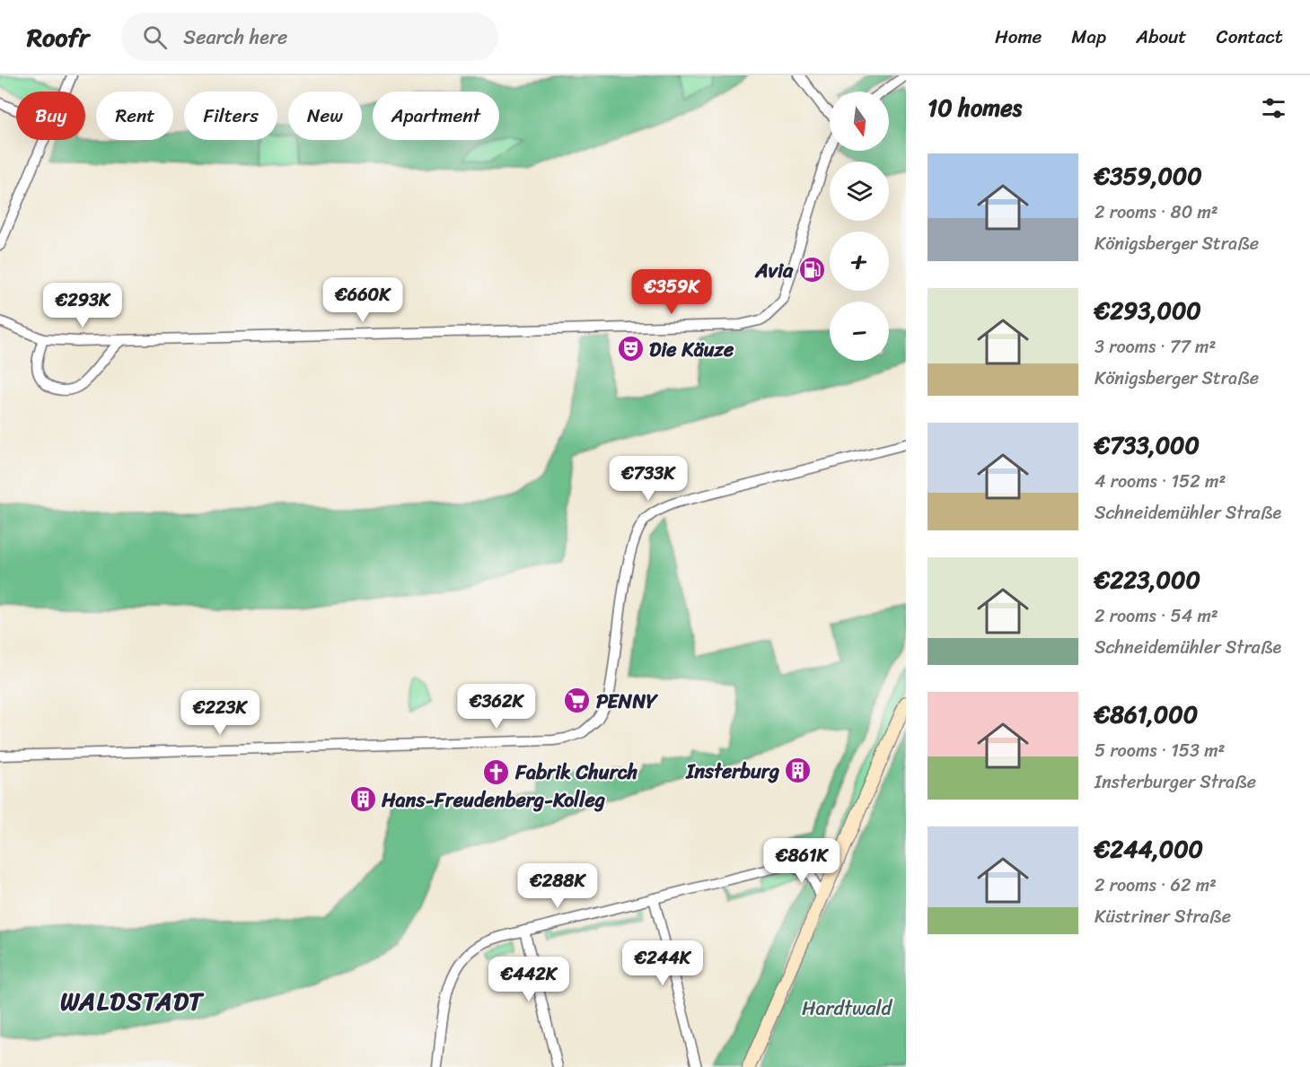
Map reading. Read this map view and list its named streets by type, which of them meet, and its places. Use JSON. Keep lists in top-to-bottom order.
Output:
{
  "districts": ["WALDSTADT"],
  "parks": ["Hardtwald"],
  "places": {
    "fuel station": ["Avia"],
    "theatre": ["Die Käuze"],
    "supermarket": ["PENNY"],
    "building": ["Insterburg", "Hans-Freudenberg-Kolleg"],
    "church": ["Fabrik Church"]
  },
  "north": "bottom",
  "page": {
    "header": "Roofr",
    "search": "Search here",
    "nav": [
      "Home",
      "Map",
      "About",
      "Contact"
    ],
    "heading": "10 homes",
    "map_buttons": ["+", "−"],
    "chip": [
      "Buy",
      "Rent",
      "Filters",
      "New",
      "Apartment"
    ],
    "list": [
      {
        "name": "€359,000",
        "note": "2 rooms · 80 m² · Königsberger Straße"
      },
      {
        "name": "€293,000",
        "note": "3 rooms · 77 m² · Königsberger Straße"
      },
      {
        "name": "€733,000",
        "note": "4 rooms · 152 m² · Schneidemühler Straße"
      },
      {
        "name": "€223,000",
        "note": "2 rooms · 54 m² · Schneidemühler Straße"
      },
      {
        "name": "€861,000",
        "note": "5 rooms · 153 m² · Insterburger Straße"
      },
      {
        "name": "€244,000",
        "note": "2 rooms · 62 m² · Küstriner Straße"
      }
    ],
    "price": [
      "€359K",
      "€660K",
      "€293K",
      "€733K",
      "€362K",
      "€223K",
      "€861K",
      "€288K",
      "€244K",
      "€442K"
    ]
  }
}
